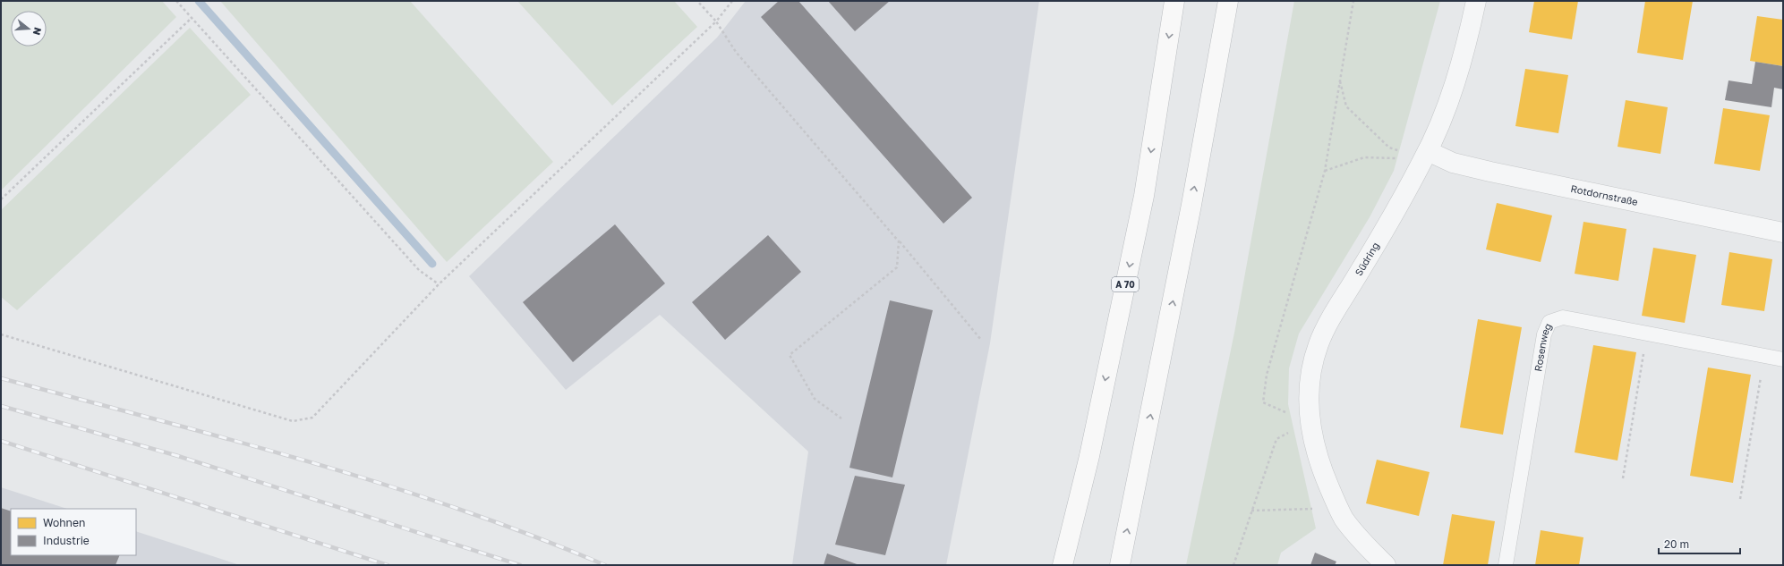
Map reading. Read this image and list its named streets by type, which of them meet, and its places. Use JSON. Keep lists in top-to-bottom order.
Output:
{
  "streets": {
    "highway": ["A 70"],
    "street": ["Rotdornstraße", "Südring"],
    "lane": ["Rosenweg"]
  },
  "crossings": [
    ["Rotdornstraße", "Südring"]
  ],
  "legend": ["Wohnen", "Industrie"],
  "scale_bar": "20 m",
  "north": "right"
}
